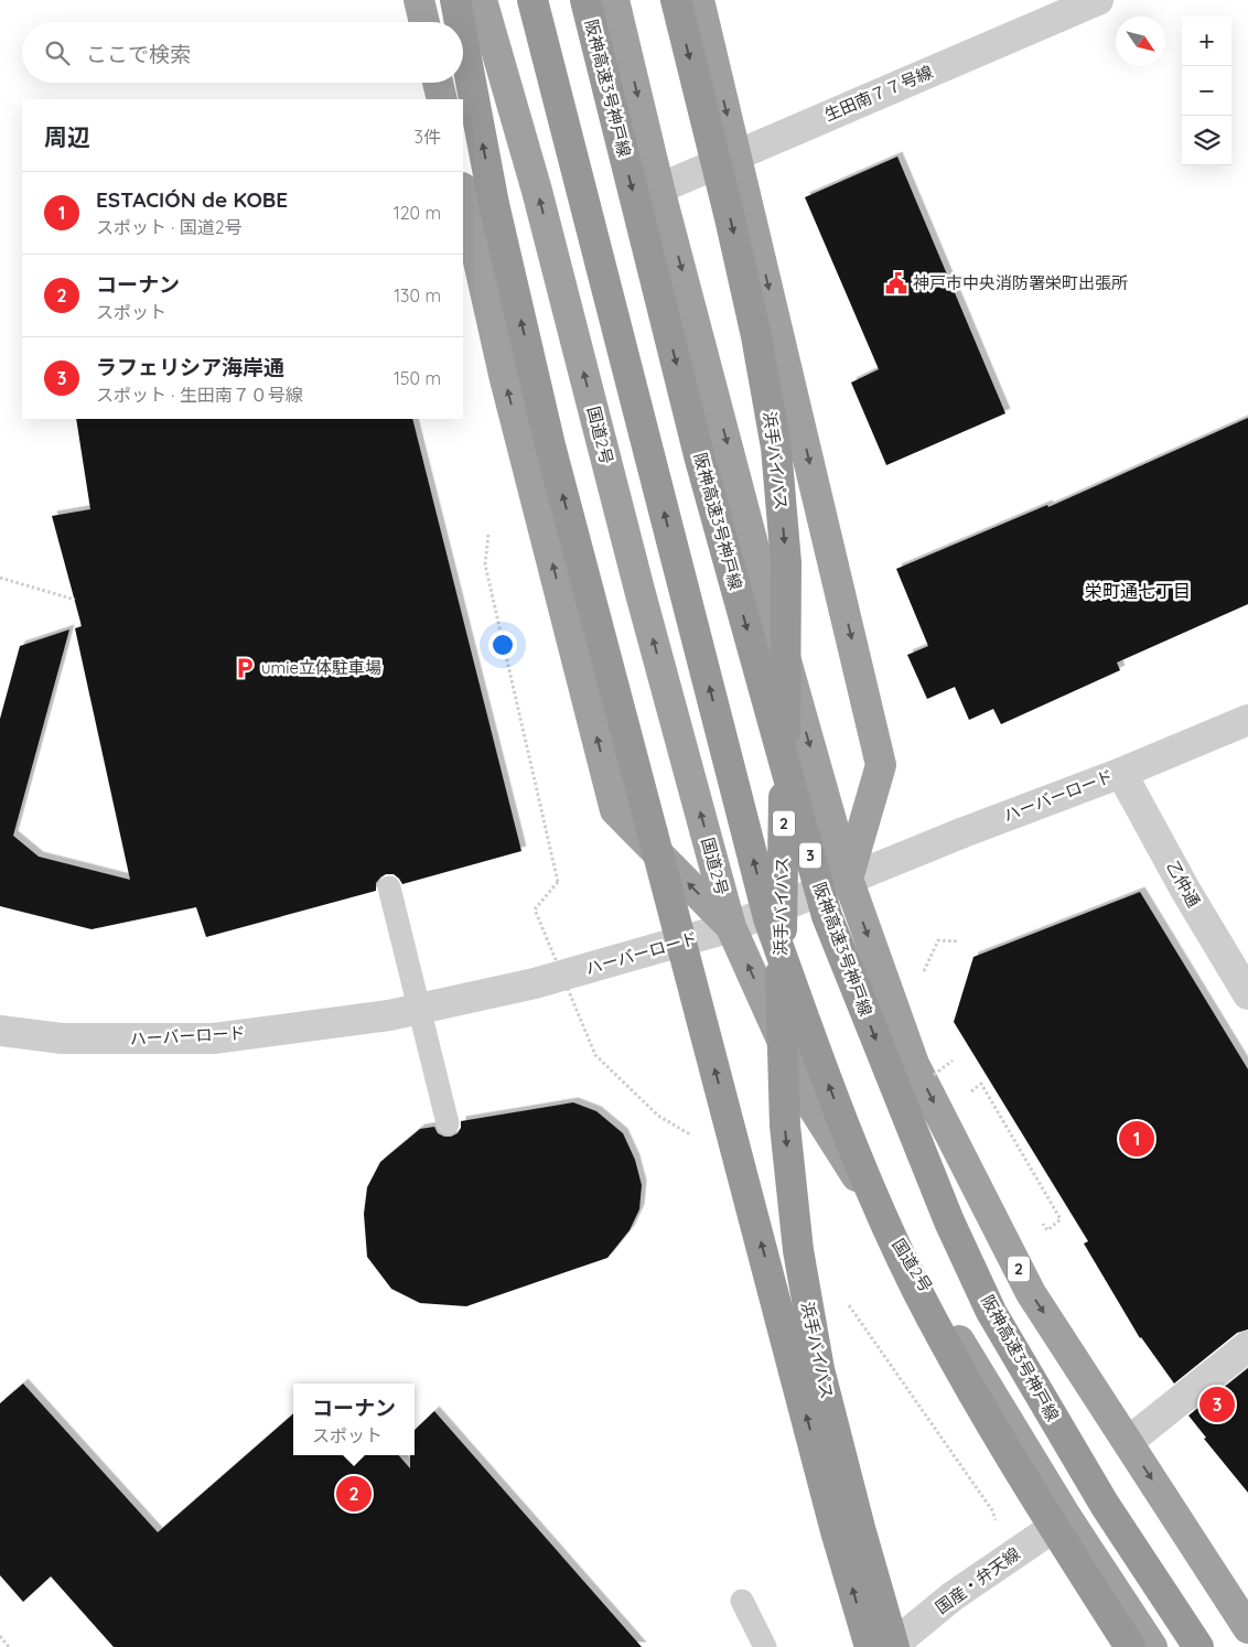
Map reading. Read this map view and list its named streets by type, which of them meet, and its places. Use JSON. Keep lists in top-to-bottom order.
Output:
{
  "streets": {
    "highway": [
      "阪神高速3号神戸線",
      "国道2号",
      "浜手バイパス",
      "2",
      "3"
    ],
    "street": [
      "生田南７７号線",
      "ハーバーロード",
      "乙仲通",
      "国産・弁天線"
    ]
  },
  "crossings": [
    ["生田南７７号線", "2"],
    ["国道2号", "ハーバーロード"],
    ["国道2号", "国産・弁天線"],
    ["浜手バイパス", "国産・弁天線"],
    ["ハーバーロード", "2"],
    ["ハーバーロード", "乙仲通"]
  ],
  "districts": ["栄町通七丁目"],
  "places": {
    "public building": ["神戸市中央消防署栄町出張所"],
    "parking": ["umie立体駐車場"]
  },
  "north": "bottom right",
  "page": {
    "map_buttons": ["+", "−"],
    "search": "ここで検索",
    "heading": ["周辺", "3件"],
    "list": [
      {
        "mark": "1",
        "name": "ESTACIÓN de KOBE",
        "note": "スポット · 国道2号",
        "value": "120 m"
      },
      {
        "mark": "2",
        "name": "コーナン",
        "note": "スポット",
        "value": "130 m"
      },
      {
        "mark": "3",
        "name": "ラフェリシア海岸通",
        "note": "スポット · 生田南７０号線",
        "value": "150 m"
      }
    ],
    "pins": ["1", "3", "2"],
    "popup": ["コーナン", "スポット"]
  }
}
